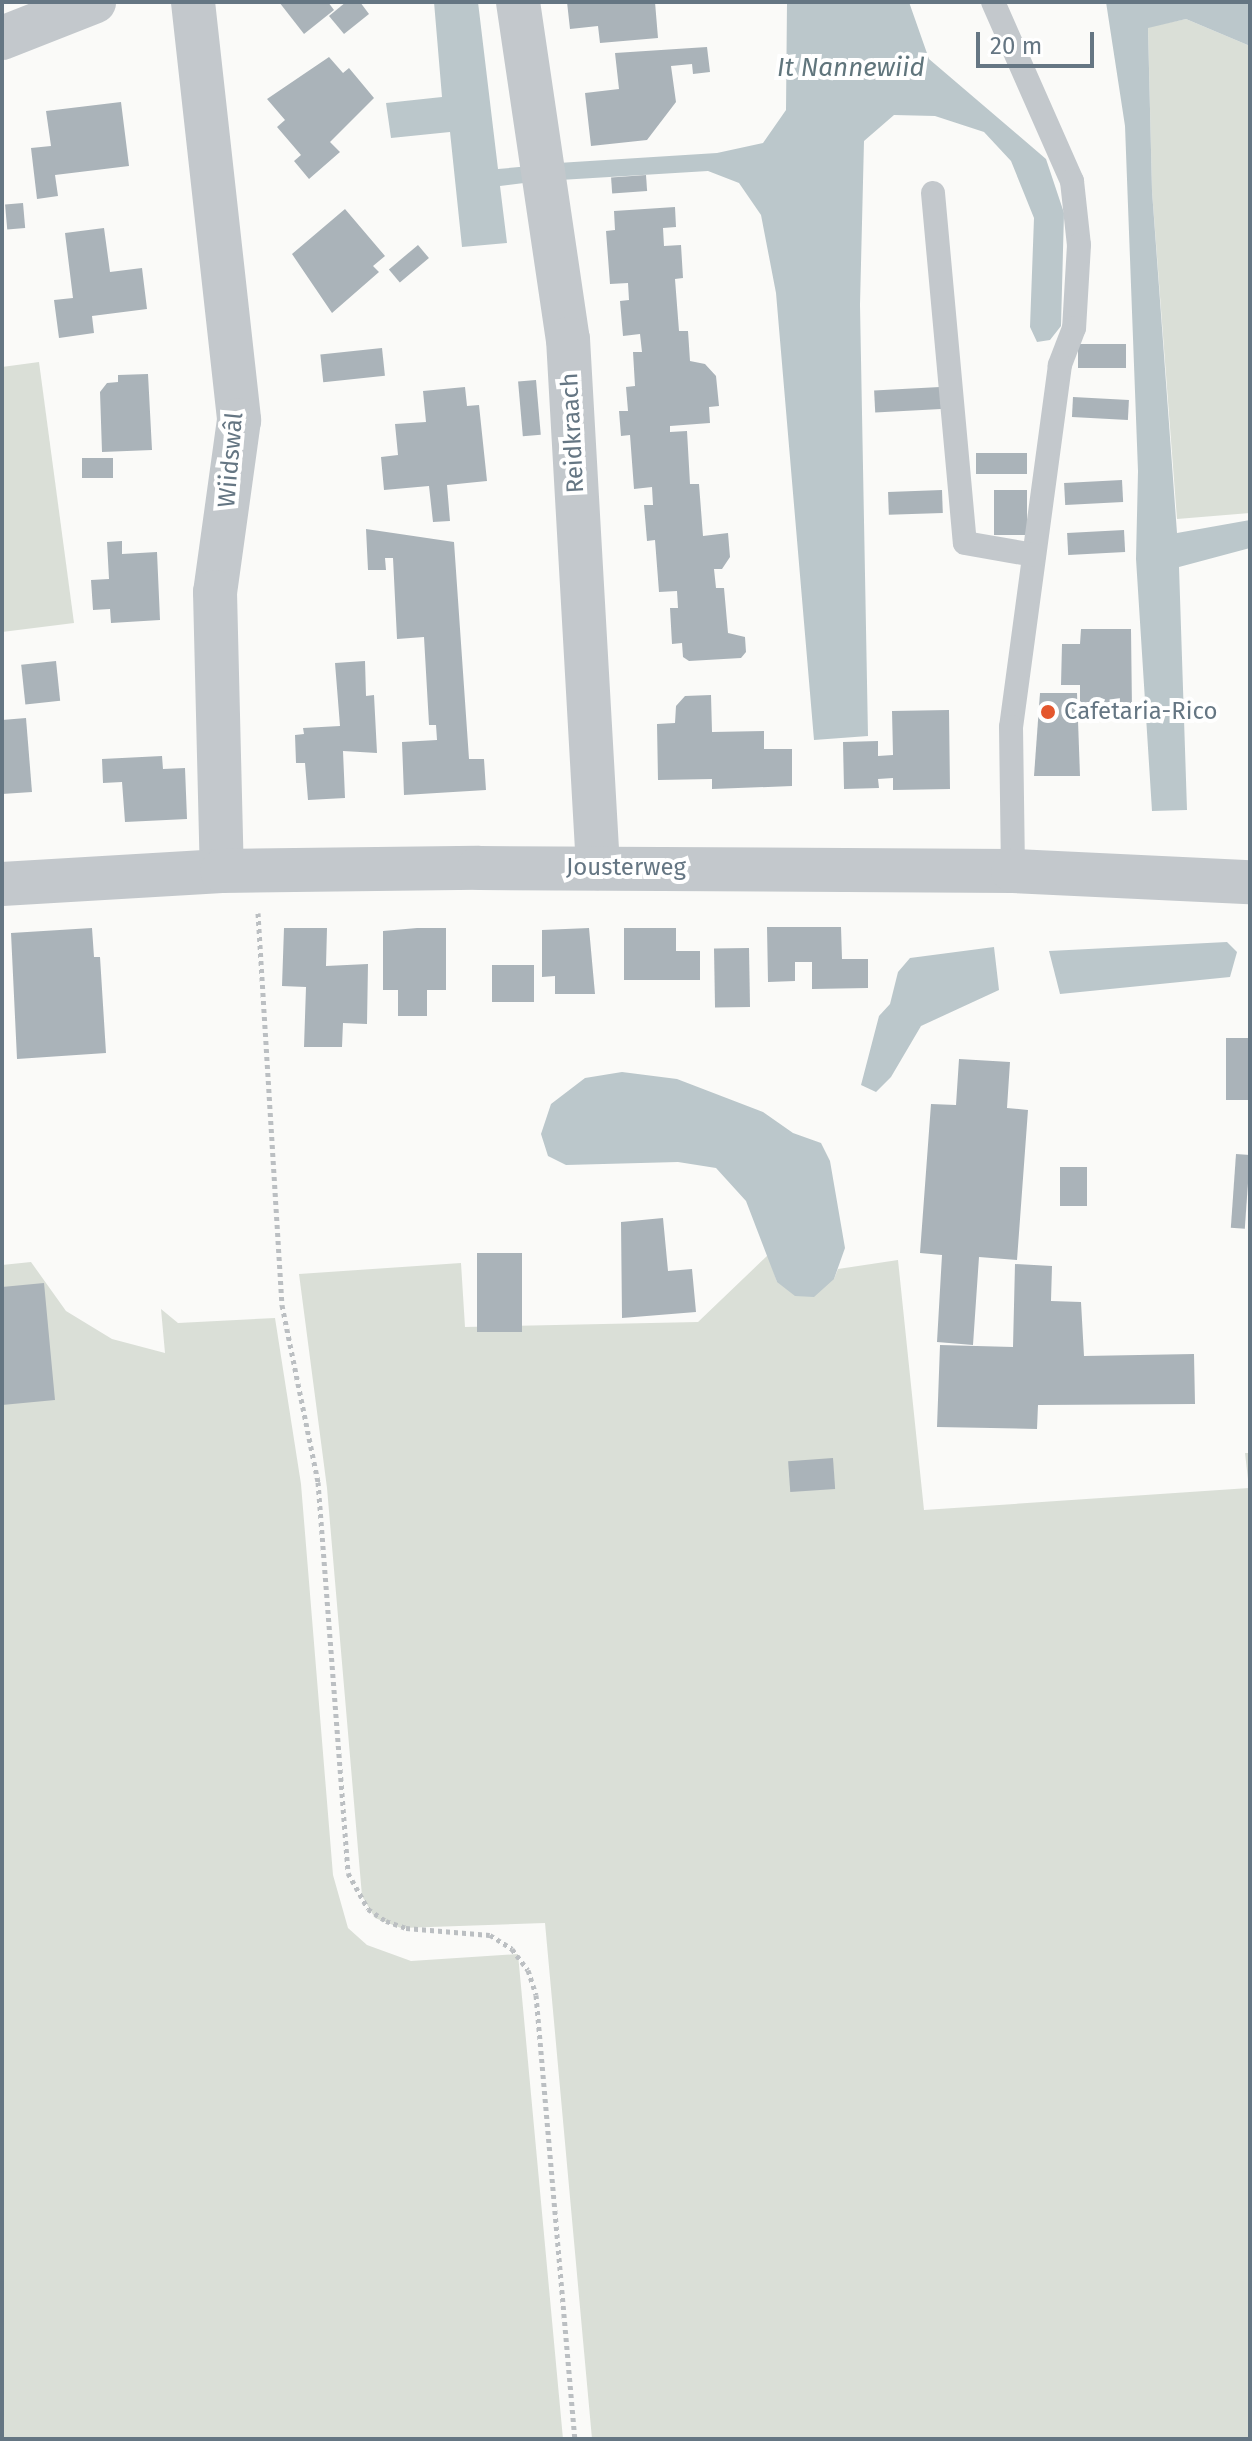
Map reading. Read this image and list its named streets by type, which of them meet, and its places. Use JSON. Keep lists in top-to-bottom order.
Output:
{
  "streets": {
    "street": ["Reidkraach", "Wiidswâl", "Jousterweg"]
  },
  "crossings": [
    ["Reidkraach", "Jousterweg"],
    ["Wiidswâl", "Jousterweg"]
  ],
  "water": ["It Nannewiid"],
  "places": ["Cafetaria-Rico"],
  "scale_bar": "20 m"
}
